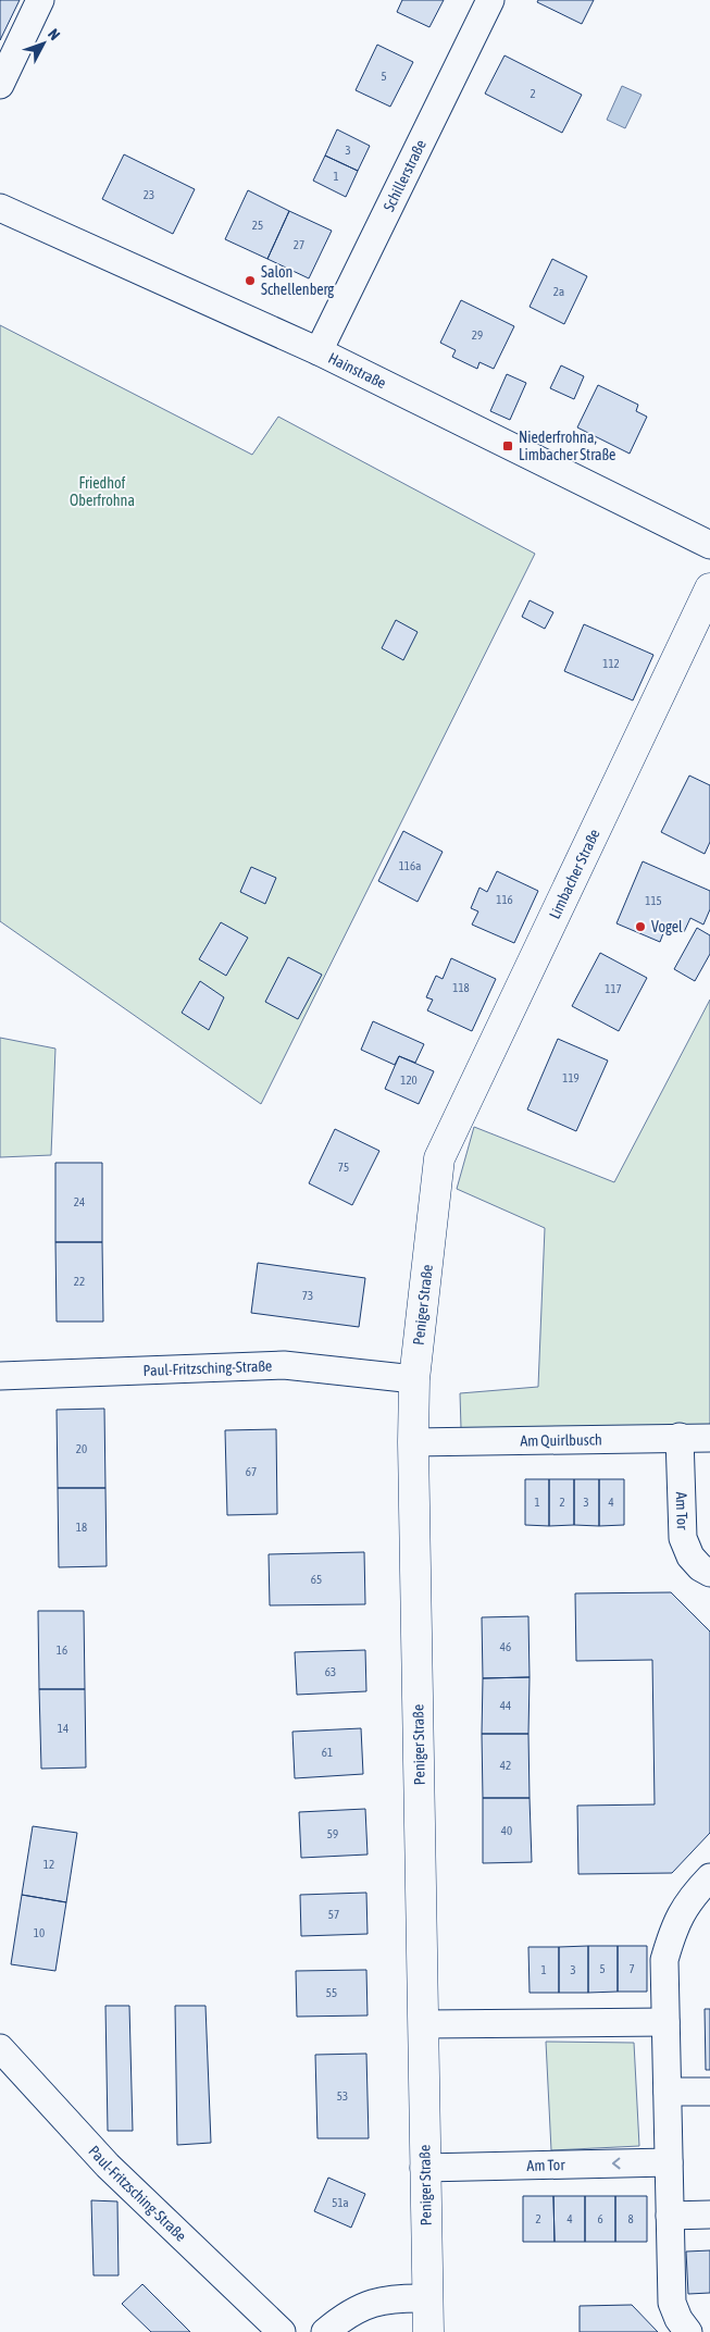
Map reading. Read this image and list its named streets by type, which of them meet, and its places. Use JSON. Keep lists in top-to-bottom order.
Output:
{
  "streets": {
    "street": [
      "Schillerstraße",
      "Hainstraße",
      "Limbacher Straße",
      "Peniger Straße",
      "Paul-Fritzsching-Straße",
      "Am Quirlbusch",
      "Am Tor"
    ]
  },
  "crossings": [
    ["Schillerstraße", "Hainstraße"],
    ["Limbacher Straße", "Peniger Straße"],
    ["Peniger Straße", "Paul-Fritzsching-Straße"],
    ["Peniger Straße", "Am Quirlbusch"],
    ["Peniger Straße", "Am Tor"],
    ["Am Quirlbusch", "Am Tor"]
  ],
  "parks": ["Friedhof Oberfrohna"],
  "places": {
    "other": ["Salon Schellenberg", "Vogel"],
    "transit": ["Niederfrohna, Limbacher Straße"]
  },
  "house_numbers": [
    "5",
    "2",
    "3",
    "1",
    "23",
    "25",
    "27",
    "2a",
    "29",
    "112",
    "116a",
    "116",
    "115",
    "118",
    "117",
    "119",
    "120",
    "75",
    "24",
    "22",
    "73",
    "20",
    "67",
    "1",
    "2",
    "3",
    "4",
    "18",
    "65",
    "46",
    "16",
    "63",
    "44",
    "14",
    "61",
    "42",
    "40",
    "59",
    "12",
    "57",
    "10",
    "5",
    "7",
    "1",
    "3",
    "55",
    "53",
    "51a",
    "2",
    "4",
    "6",
    "8"
  ],
  "north": "top right"
}
